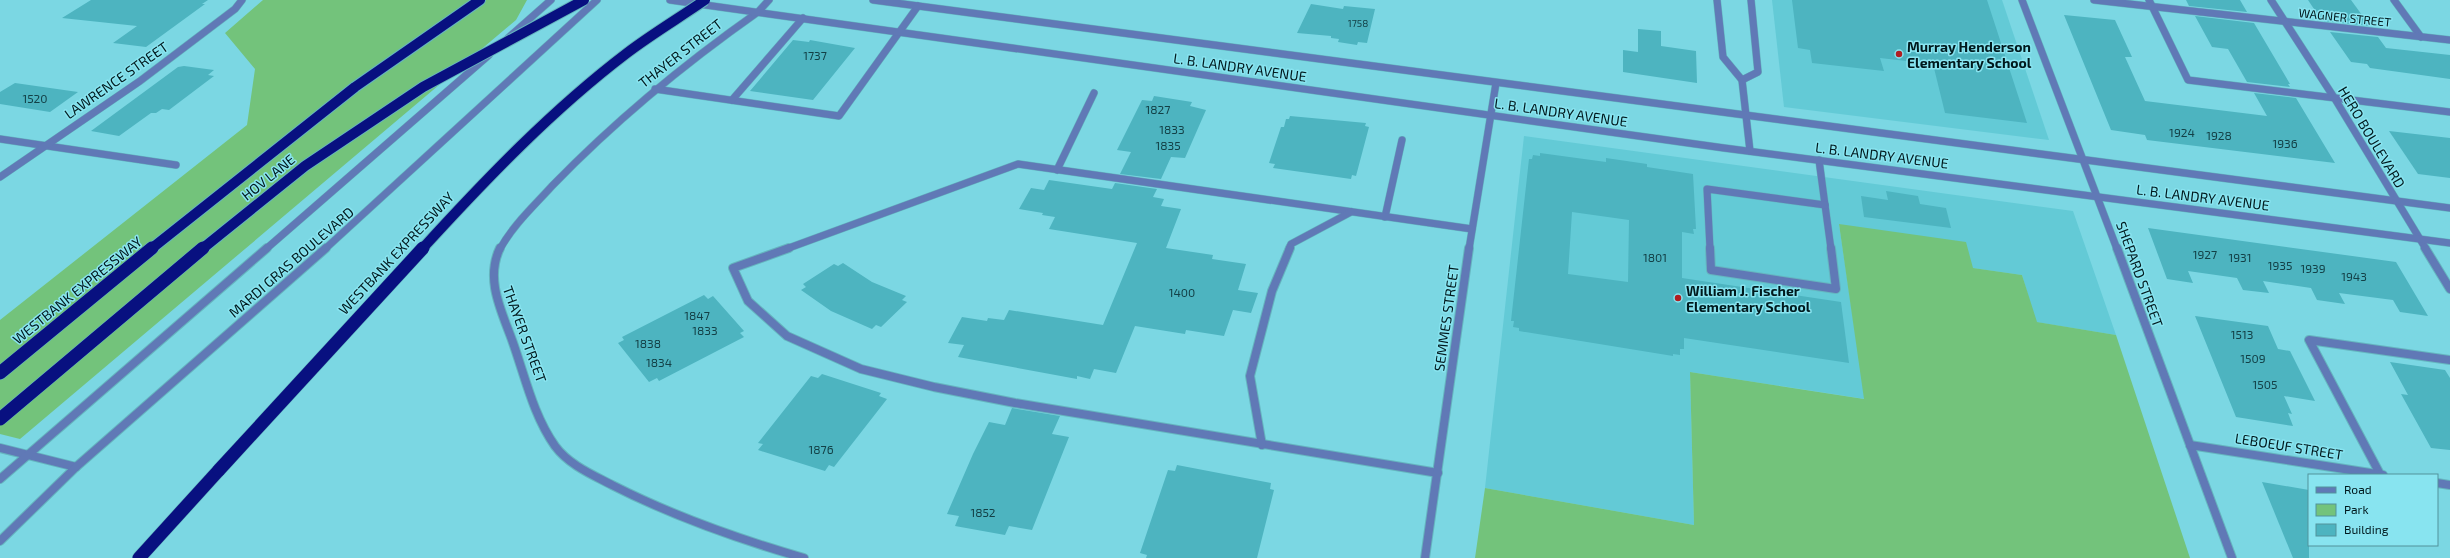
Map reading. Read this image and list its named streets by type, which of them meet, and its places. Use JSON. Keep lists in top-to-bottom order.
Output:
{
  "streets": {
    "highway": ["HOV LANE", "WESTBANK EXPRESSWAY"],
    "street": [
      "WAGNER STREET",
      "THAYER STREET",
      "L. B. LANDRY AVENUE",
      "LAWRENCE STREET",
      "HERO BOULEVARD",
      "MARDI GRAS BOULEVARD",
      "SHEPARD STREET",
      "SEMMES STREET",
      "LEBOEUF STREET"
    ]
  },
  "crossings": [
    ["WAGNER STREET", "HERO BOULEVARD"],
    ["THAYER STREET", "L. B. LANDRY AVENUE"],
    ["L. B. LANDRY AVENUE", "HERO BOULEVARD"],
    ["L. B. LANDRY AVENUE", "SHEPARD STREET"],
    ["L. B. LANDRY AVENUE", "SEMMES STREET"],
    ["SHEPARD STREET", "LEBOEUF STREET"]
  ],
  "places": ["Murray Henderson Elementary School", "William J. Fischer Elementary School"],
  "house_numbers": [
    "1758",
    "1737",
    "1520",
    "1827",
    "1833",
    "1924",
    "1928",
    "1936",
    "1835",
    "1927",
    "1801",
    "1931",
    "1935",
    "1939",
    "1943",
    "1400",
    "1847",
    "1833",
    "1513",
    "1838",
    "1509",
    "1834",
    "1505",
    "1876",
    "1852"
  ],
  "legend": ["Road", "Park", "Building"]
}
